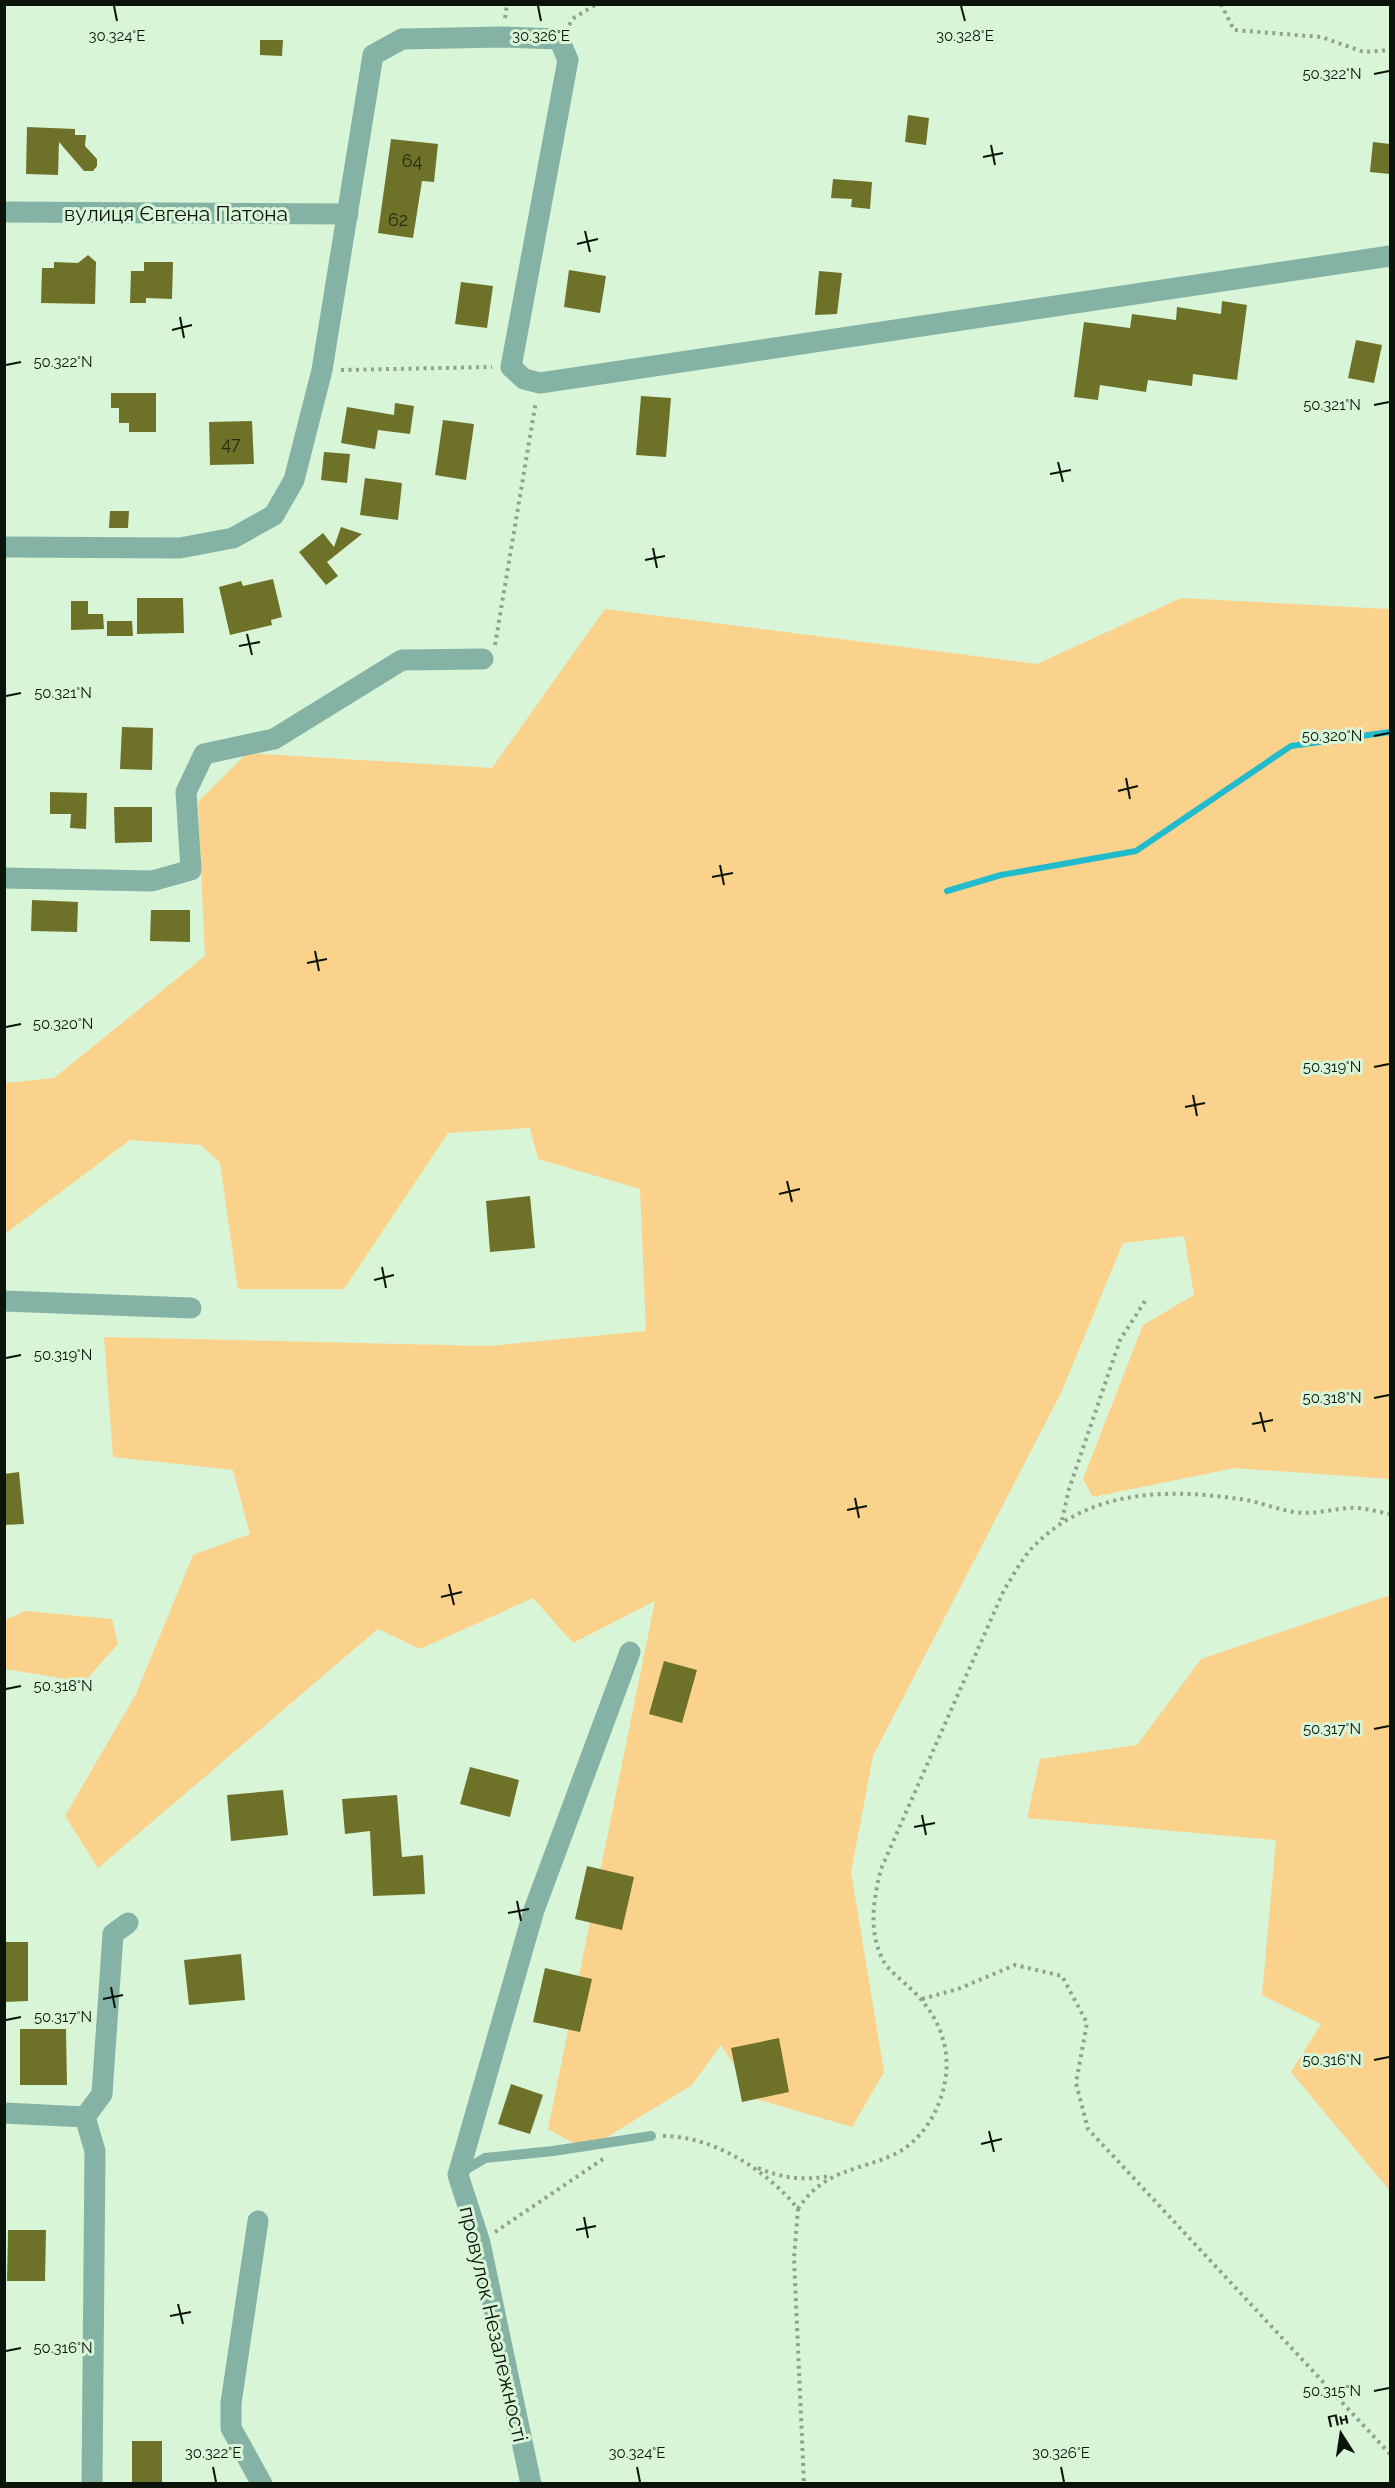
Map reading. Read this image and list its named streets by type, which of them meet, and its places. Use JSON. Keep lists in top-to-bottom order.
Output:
{
  "streets": {
    "street": ["вулиця Євгена Патона", "провулок Незалежності"]
  },
  "house_numbers": ["64", "62", "47"],
  "north": "top",
  "coordinates": [
    "30.324°E",
    "30.326°E",
    "30.328°E",
    "50.322°N",
    "50.321°N",
    "50.320°N",
    "50.319°N",
    "50.318°N",
    "50.317°N",
    "50.316°N",
    "50.315°N",
    "30.322°E"
  ]
}
